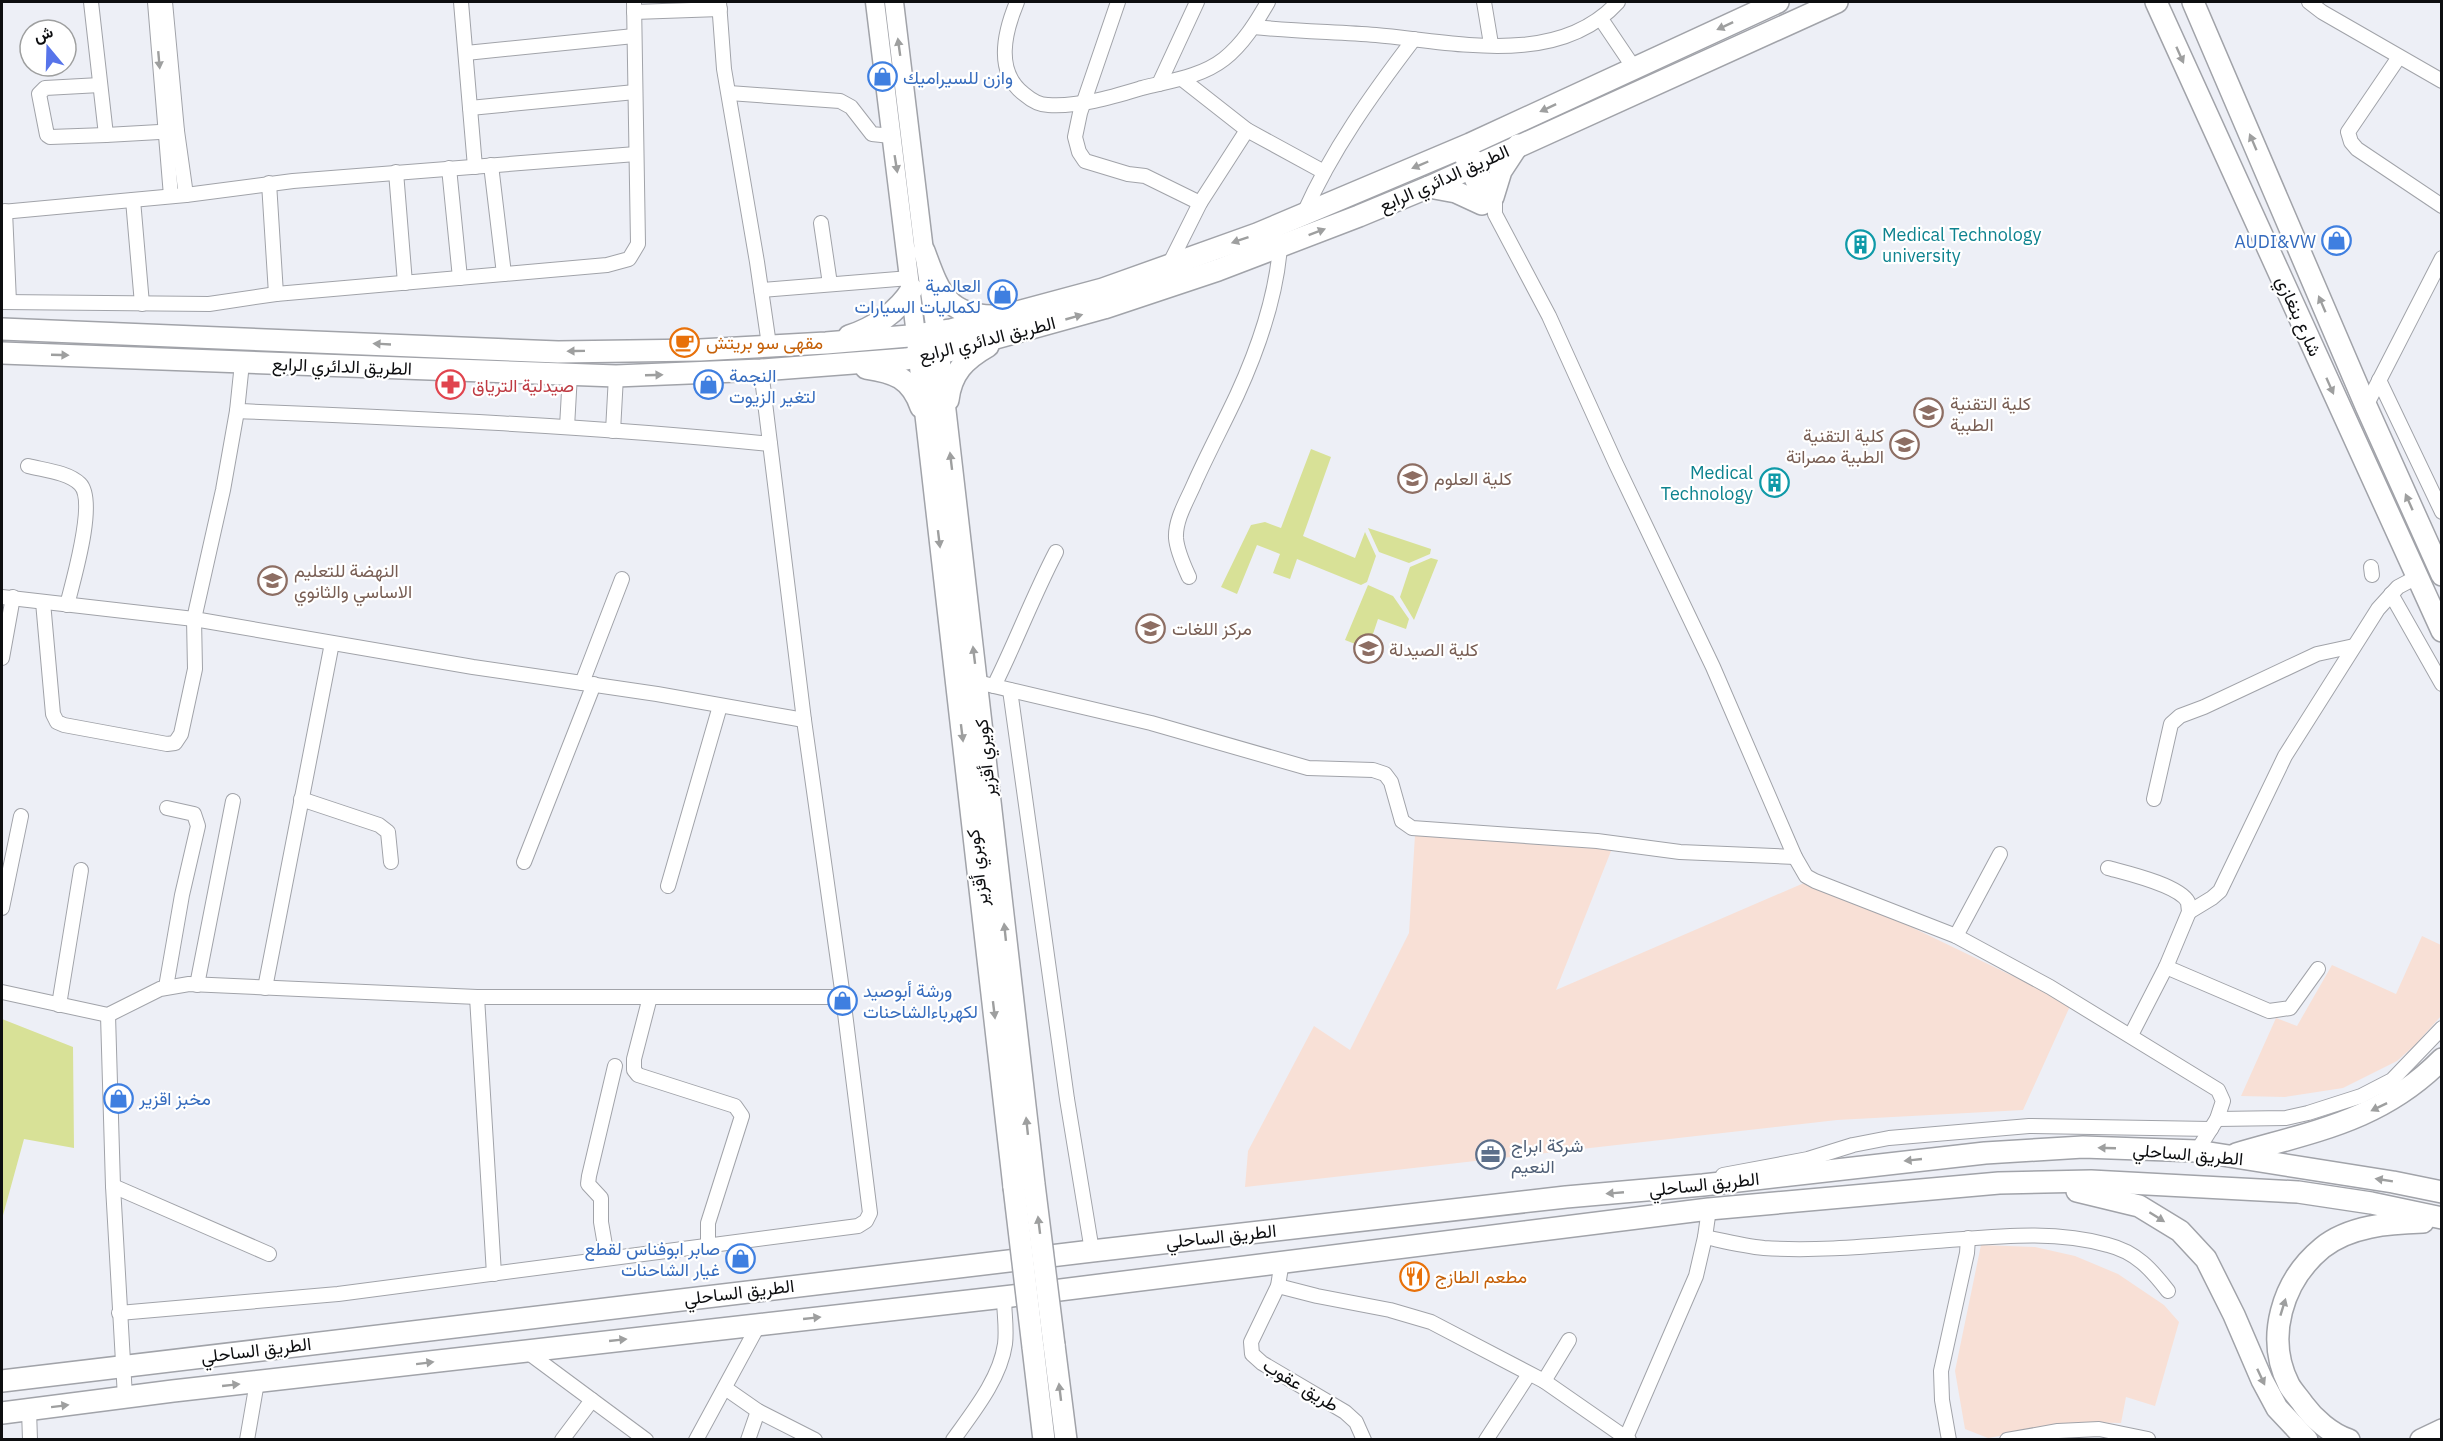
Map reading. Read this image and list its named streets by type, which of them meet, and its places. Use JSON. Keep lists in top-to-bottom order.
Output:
{
  "streets": {
    "main road": [
      "الطريق الدائري الرابع",
      "شارع بنغازي",
      "كويري أقزير",
      "كوبري أقزير",
      "الطريق الساحلي"
    ],
    "street": ["طريق عقوب"]
  },
  "crossings": [
    ["الطريق الدائري الرابع", "كوبري أقزير"],
    ["كويري أقزير", "كوبري أقزير"],
    ["الطريق الساحلي", "طريق عقوب"]
  ],
  "one_way": ["كويري أقزير", "كوبري أقزير"],
  "places": {
    "shop": [
      "وازن للسيراميك",
      "AUDI&VW",
      "العالمية لكماليات السيارات",
      "النجمة لتغير الزيوت",
      "ورشة أبوصيد لكهرباءالشاحنات",
      "مخبز اقزير",
      "صابر ابوفناس لقطع غيار الشاحنات"
    ],
    "building": ["Medical Technology university", "Medical Technology"],
    "cafe": ["مقهى سو بريتش"],
    "pharmacy": ["صيدلية الترياق"],
    "school or university": [
      "كلية التقنية الطبية",
      "كلية التقنية الطبية مصراتة",
      "كلية العلوم",
      "النهضة للتعليم الاساسي والثانوي",
      "مركز اللغات",
      "كلية الصيدلة"
    ],
    "office": ["شركة ابراج النعيم"],
    "restaurant": ["مطعم الطازج"]
  },
  "north": "top"
}
